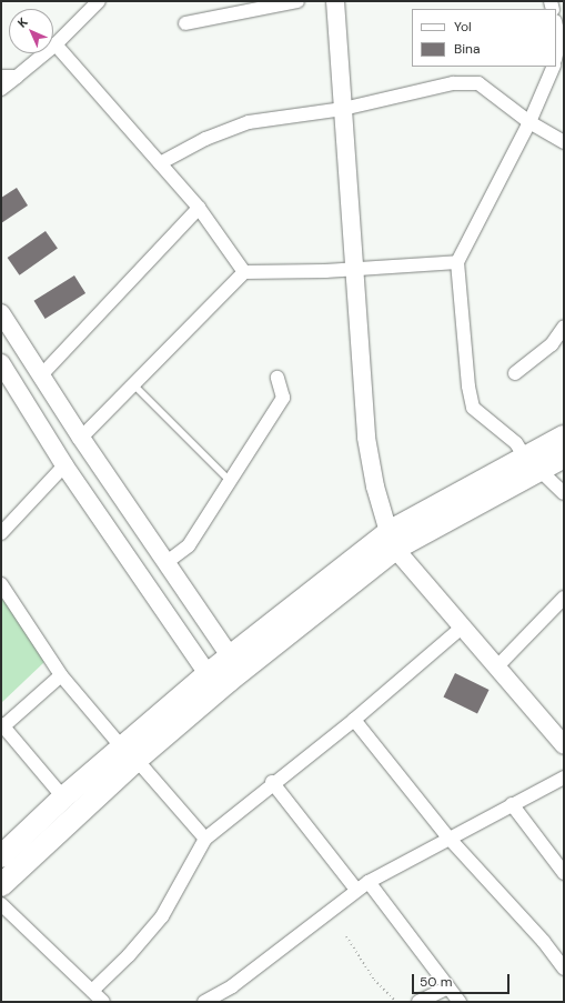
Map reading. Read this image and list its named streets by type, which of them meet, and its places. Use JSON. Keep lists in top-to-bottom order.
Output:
{
  "legend": ["Yol", "Bina"],
  "scale_bar": "50 m",
  "north": "top left"
}
